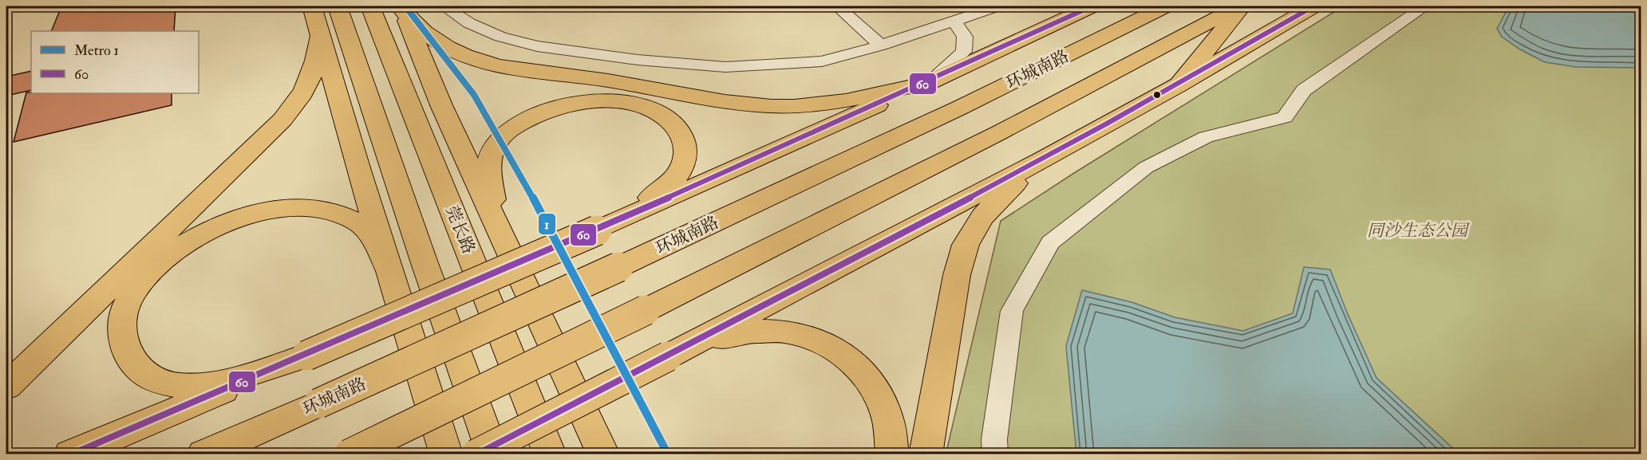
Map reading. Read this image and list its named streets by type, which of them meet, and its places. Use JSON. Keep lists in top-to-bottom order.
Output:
{
  "streets": {
    "main road": ["环城南路", "莞长路"]
  },
  "parks": ["同沙生态公园"],
  "lines": ["metro line 1", "transit line 60"],
  "legend": ["Metro 1", "60"]
}
